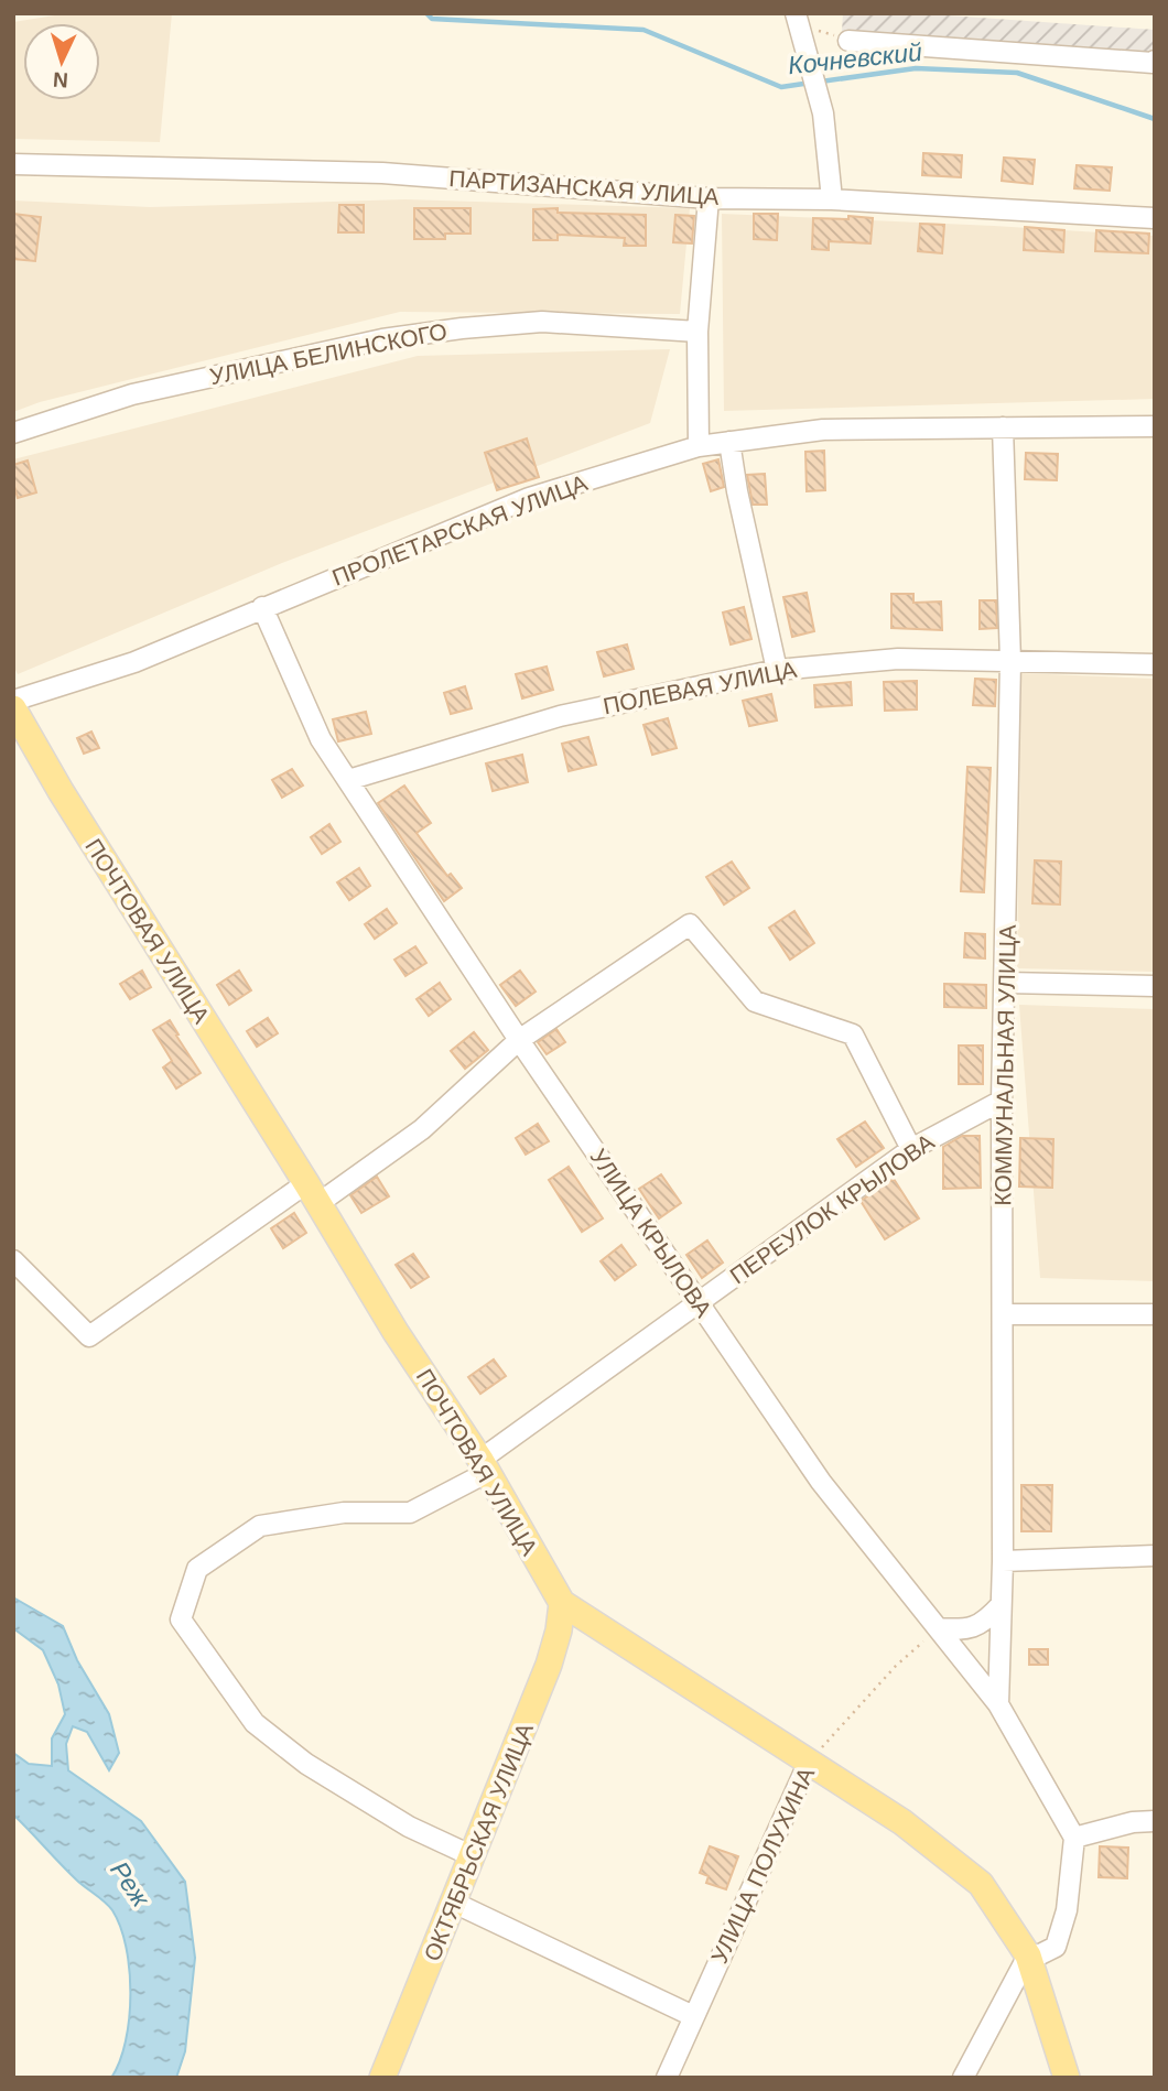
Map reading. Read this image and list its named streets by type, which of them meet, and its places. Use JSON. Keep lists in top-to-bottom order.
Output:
{
  "streets": {
    "main road": ["ПОЧТОВАЯ УЛИЦА", "ОКТЯБРЬСКАЯ УЛИЦА"],
    "street": [
      "ПАРТИЗАНСКАЯ УЛИЦА",
      "УЛИЦА БЕЛИНСКОГО",
      "ПРОЛЕТАРСКАЯ УЛИЦА",
      "ПОЛЕВАЯ УЛИЦА",
      "КОММУНАЛЬНАЯ УЛИЦА",
      "ПЕРЕУЛОК КРЫЛОВА",
      "УЛИЦА КРЫЛОВА",
      "УЛИЦА ПОЛУХИНА"
    ]
  },
  "crossings": [
    ["ПРОЛЕТАРСКАЯ УЛИЦА", "КОММУНАЛЬНАЯ УЛИЦА"],
    ["ПРОЛЕТАРСКАЯ УЛИЦА", "УЛИЦА КРЫЛОВА"],
    ["ПОЛЕВАЯ УЛИЦА", "КОММУНАЛЬНАЯ УЛИЦА"],
    ["ПОЛЕВАЯ УЛИЦА", "УЛИЦА КРЫЛОВА"],
    ["ПОЧТОВАЯ УЛИЦА", "ПЕРЕУЛОК КРЫЛОВА"],
    ["ПОЧТОВАЯ УЛИЦА", "ОКТЯБРЬСКАЯ УЛИЦА"],
    ["ПОЧТОВАЯ УЛИЦА", "УЛИЦА ПОЛУХИНА"],
    ["КОММУНАЛЬНАЯ УЛИЦА", "ПЕРЕУЛОК КРЫЛОВА"],
    ["КОММУНАЛЬНАЯ УЛИЦА", "УЛИЦА КРЫЛОВА"],
    ["ПЕРЕУЛОК КРЫЛОВА", "УЛИЦА КРЫЛОВА"],
    ["ПЕРЕУЛОК КРЫЛОВА", "ОКТЯБРЬСКАЯ УЛИЦА"],
    ["УЛИЦА КРЫЛОВА", "УЛИЦА ПОЛУХИНА"]
  ],
  "water": ["Кочневский", "Реж"],
  "north": "bottom"
}
